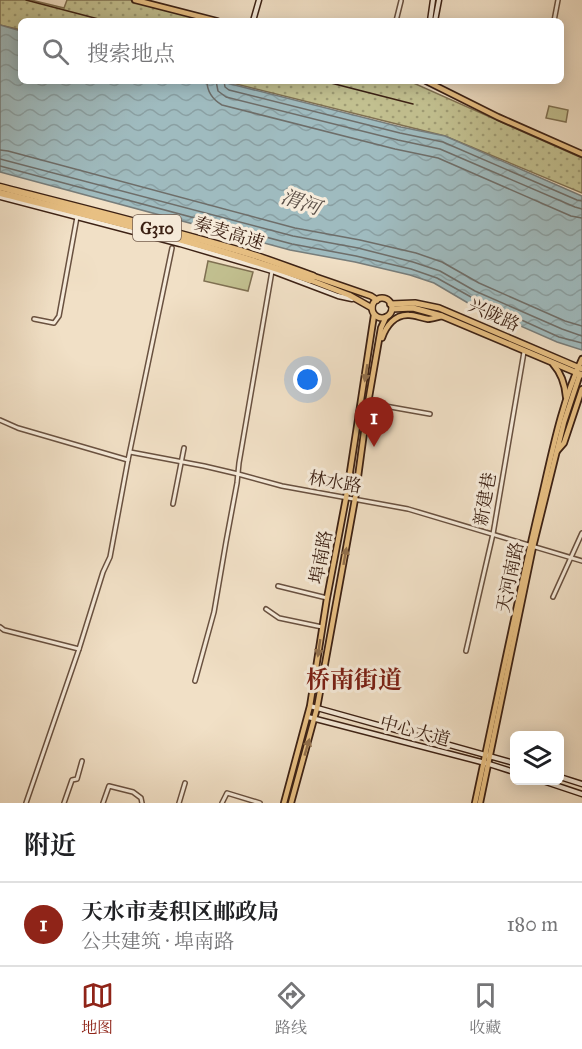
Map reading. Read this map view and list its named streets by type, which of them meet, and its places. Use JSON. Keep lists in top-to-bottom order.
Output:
{
  "streets": {
    "highway": ["G310", "秦麦高速", "兴陇路"],
    "main road": ["埠南路", "天河南路", "中心大道"],
    "street": ["林水路", "新建巷"]
  },
  "crossings": [
    ["秦麦高速", "兴陇路"],
    ["秦麦高速", "埠南路"],
    ["兴陇路", "新建巷"],
    ["兴陇路", "埠南路"],
    ["兴陇路", "天河南路"],
    ["林水路", "新建巷"],
    ["林水路", "埠南路"],
    ["林水路", "天河南路"],
    ["埠南路", "中心大道"],
    ["天河南路", "中心大道"]
  ],
  "districts": ["桥南街道"],
  "water": ["渭河"],
  "page": {
    "search": "搜索地点",
    "pins": "1",
    "heading": "附近",
    "list": [
      {
        "mark": "1",
        "name": "天水市麦积区邮政局",
        "note": "公共建筑 · 埠南路",
        "value": "180 m"
      }
    ],
    "nav": ["地图", "路线", "收藏"]
  }
}
